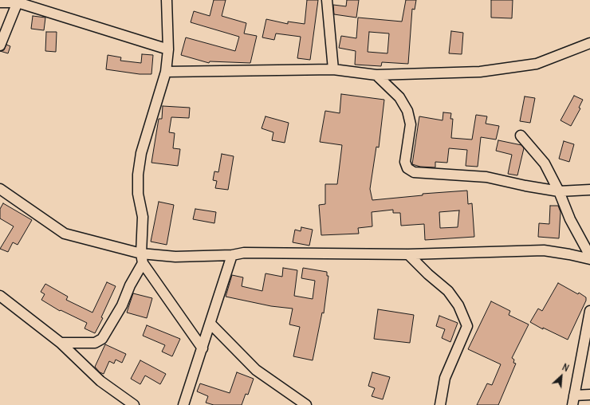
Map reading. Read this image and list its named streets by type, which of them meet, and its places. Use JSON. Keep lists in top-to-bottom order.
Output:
{
  "north": "top right"
}
